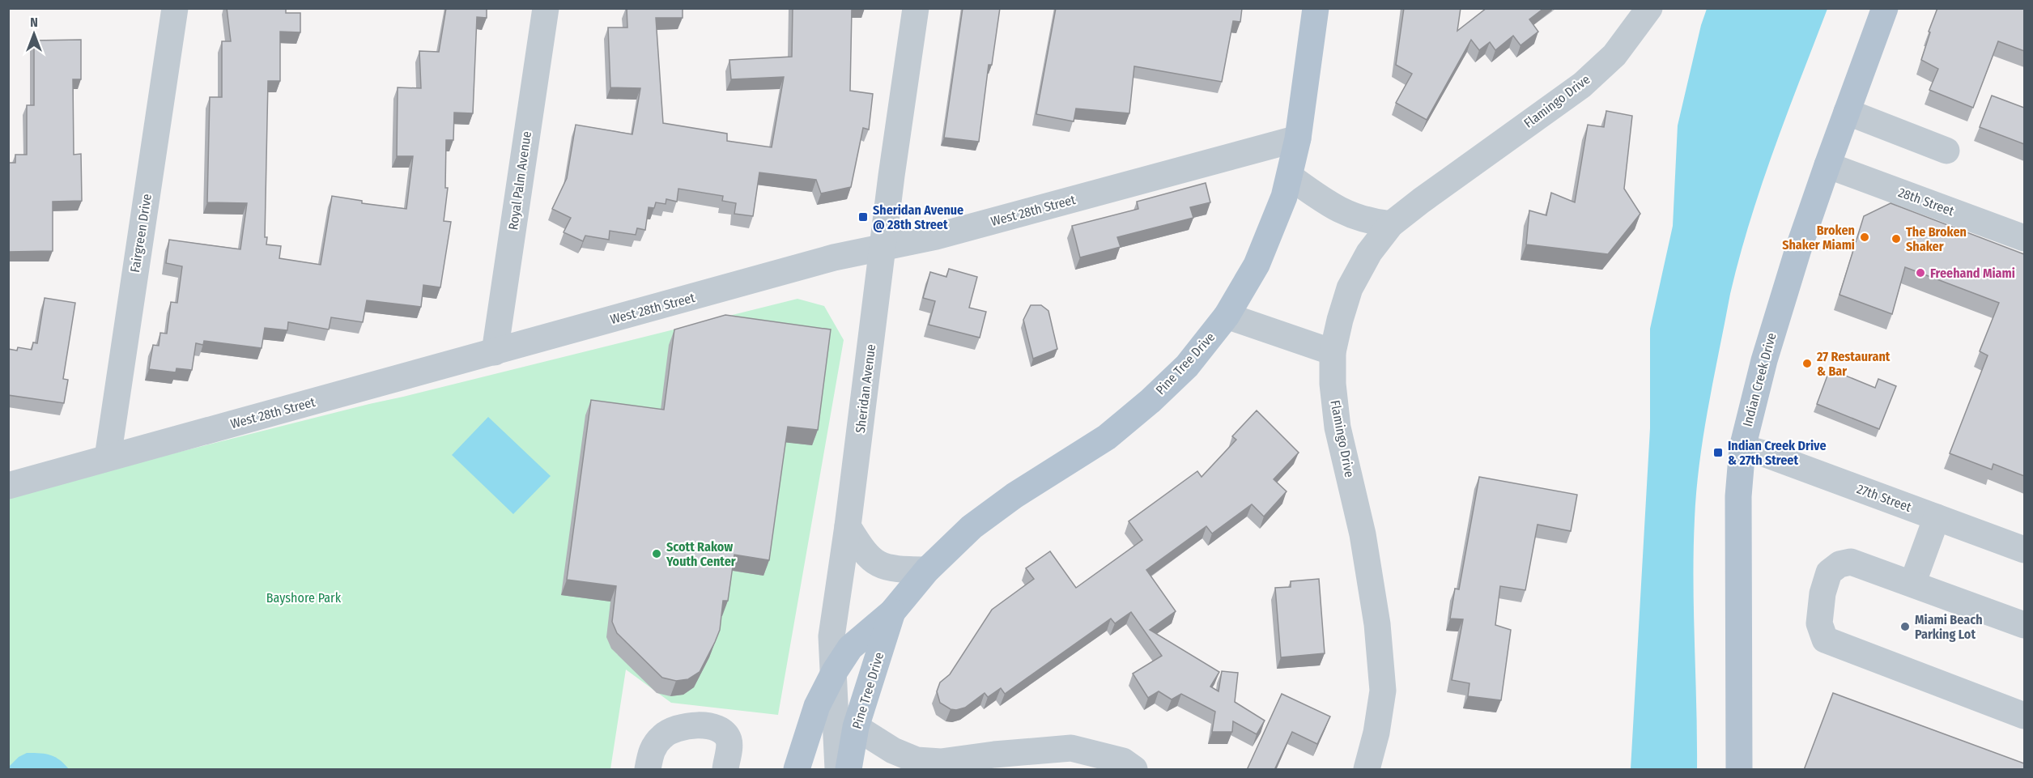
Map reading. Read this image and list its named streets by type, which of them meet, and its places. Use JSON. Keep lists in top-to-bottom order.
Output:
{
  "streets": {
    "main road": ["Pine Tree Drive", "Indian Creek Drive"],
    "street": [
      "Flamingo Drive",
      "Royal Palm Avenue",
      "28th Street",
      "West 28th Street",
      "Fairgreen Drive",
      "Sheridan Avenue",
      "27th Street"
    ]
  },
  "crossings": [
    ["Royal Palm Avenue", "West 28th Street"],
    ["28th Street", "Indian Creek Drive"],
    ["West 28th Street", "Fairgreen Drive"],
    ["West 28th Street", "Pine Tree Drive"],
    ["West 28th Street", "Sheridan Avenue"],
    ["Pine Tree Drive", "Sheridan Avenue"],
    ["Indian Creek Drive", "27th Street"]
  ],
  "parks": ["Bayshore Park"],
  "places": {
    "transit": ["Sheridan Avenue @ 28th Street", "Indian Creek Drive & 27th Street"],
    "other": [
      "Broken Shaker Miami",
      "The Broken Shaker",
      "Freehand Miami",
      "27 Restaurant & Bar",
      "Scott Rakow Youth Center",
      "Miami Beach Parking Lot"
    ]
  },
  "north": "top"
}
